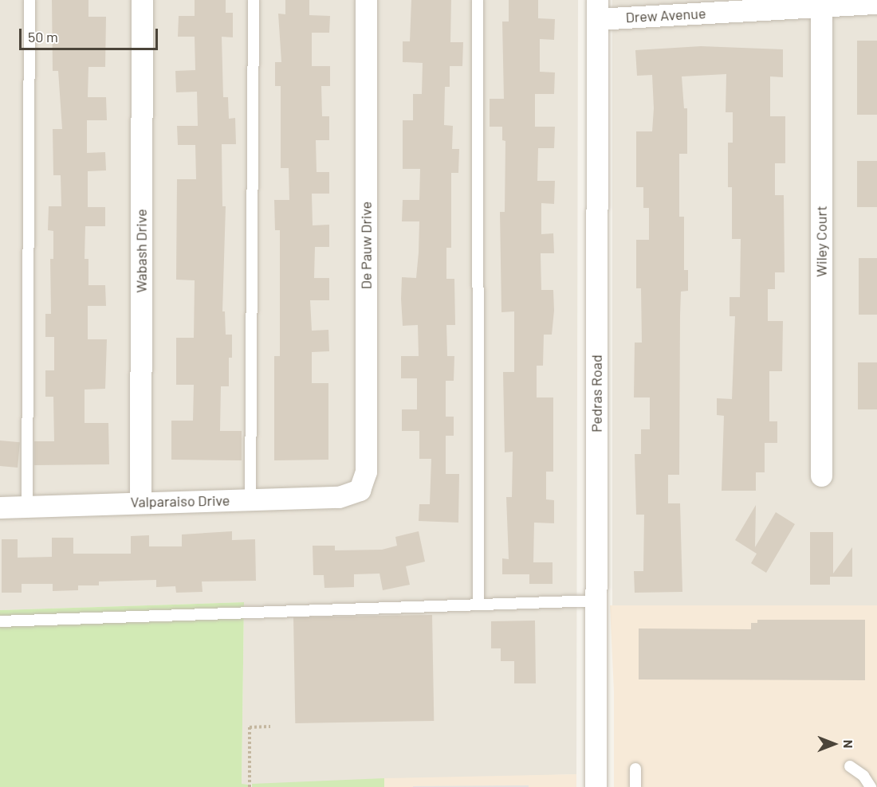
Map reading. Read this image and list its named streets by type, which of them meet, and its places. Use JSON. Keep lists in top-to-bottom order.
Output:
{
  "streets": {
    "street": [
      "Drew Avenue",
      "Wiley Court",
      "De Pauw Drive",
      "Wabash Drive",
      "Pedras Road",
      "Valparaiso Drive"
    ]
  },
  "crossings": [
    ["Drew Avenue", "Wiley Court"],
    ["Drew Avenue", "Pedras Road"],
    ["De Pauw Drive", "Valparaiso Drive"],
    ["Wabash Drive", "Valparaiso Drive"]
  ],
  "scale_bar": "50 m",
  "north": "right"
}
